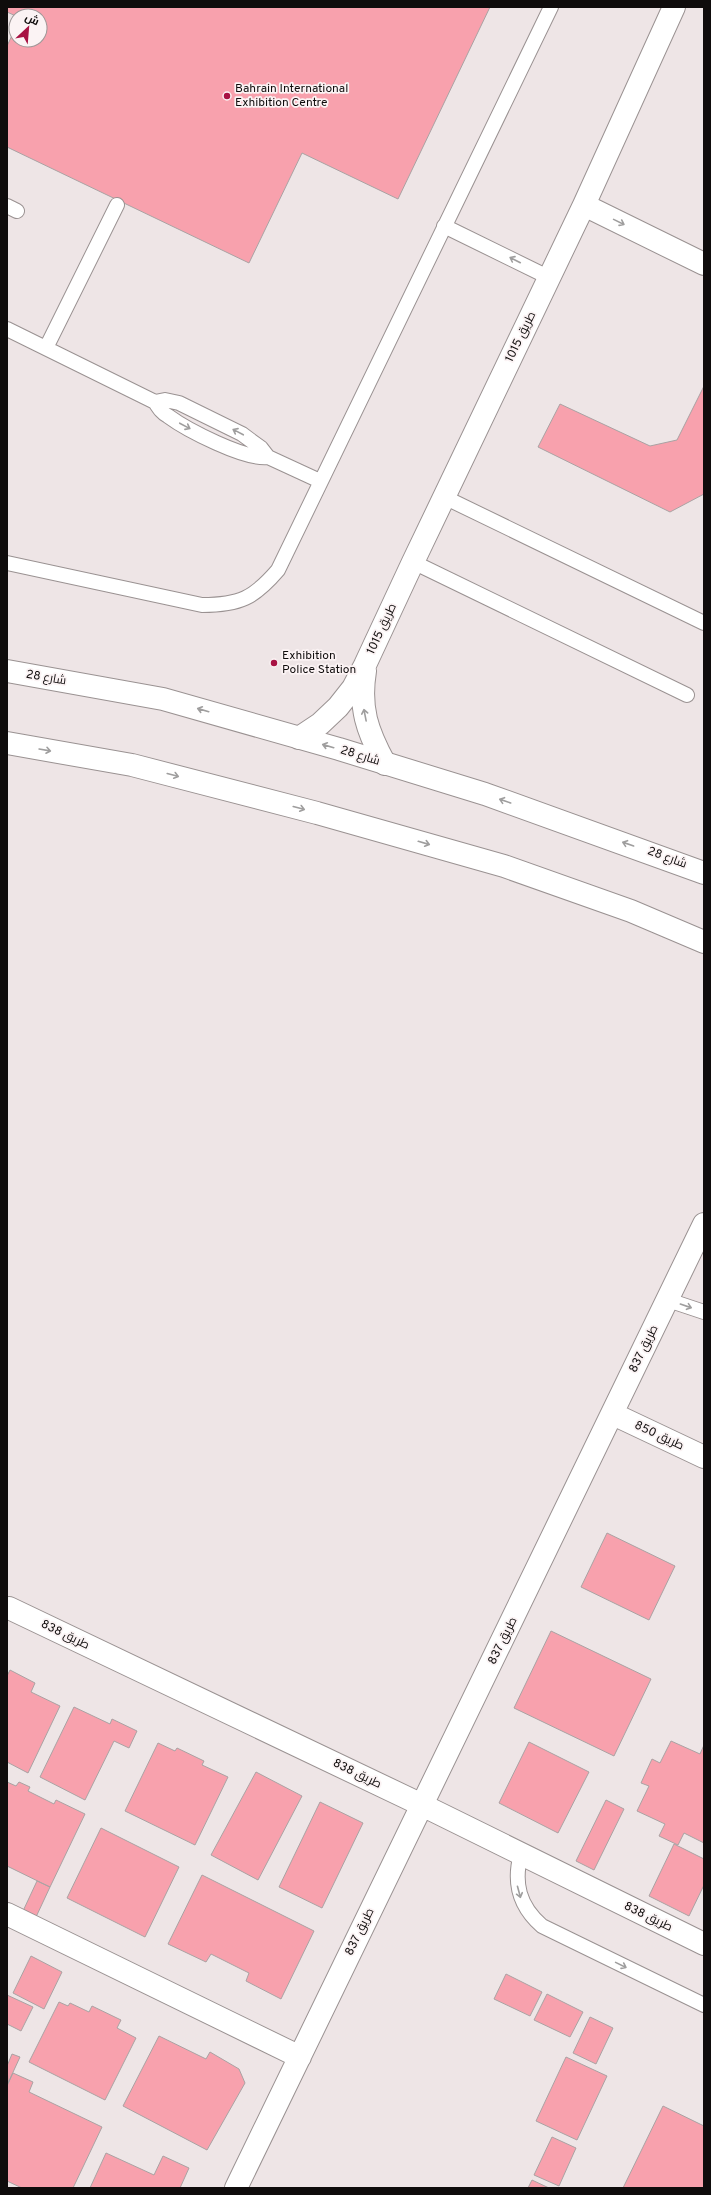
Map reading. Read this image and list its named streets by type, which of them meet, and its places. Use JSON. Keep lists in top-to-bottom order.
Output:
{
  "streets": {
    "street": [
      "طريق 1015",
      "شارع 28",
      "طريق 837",
      "طريق 850",
      "طريق 838"
    ]
  },
  "crossings": [
    ["طريق 837", "طريق 850"],
    ["طريق 837", "طريق 838"]
  ],
  "places": ["Bahrain International Exhibition Centre", "Exhibition Police Station"],
  "north": "top right"
}
